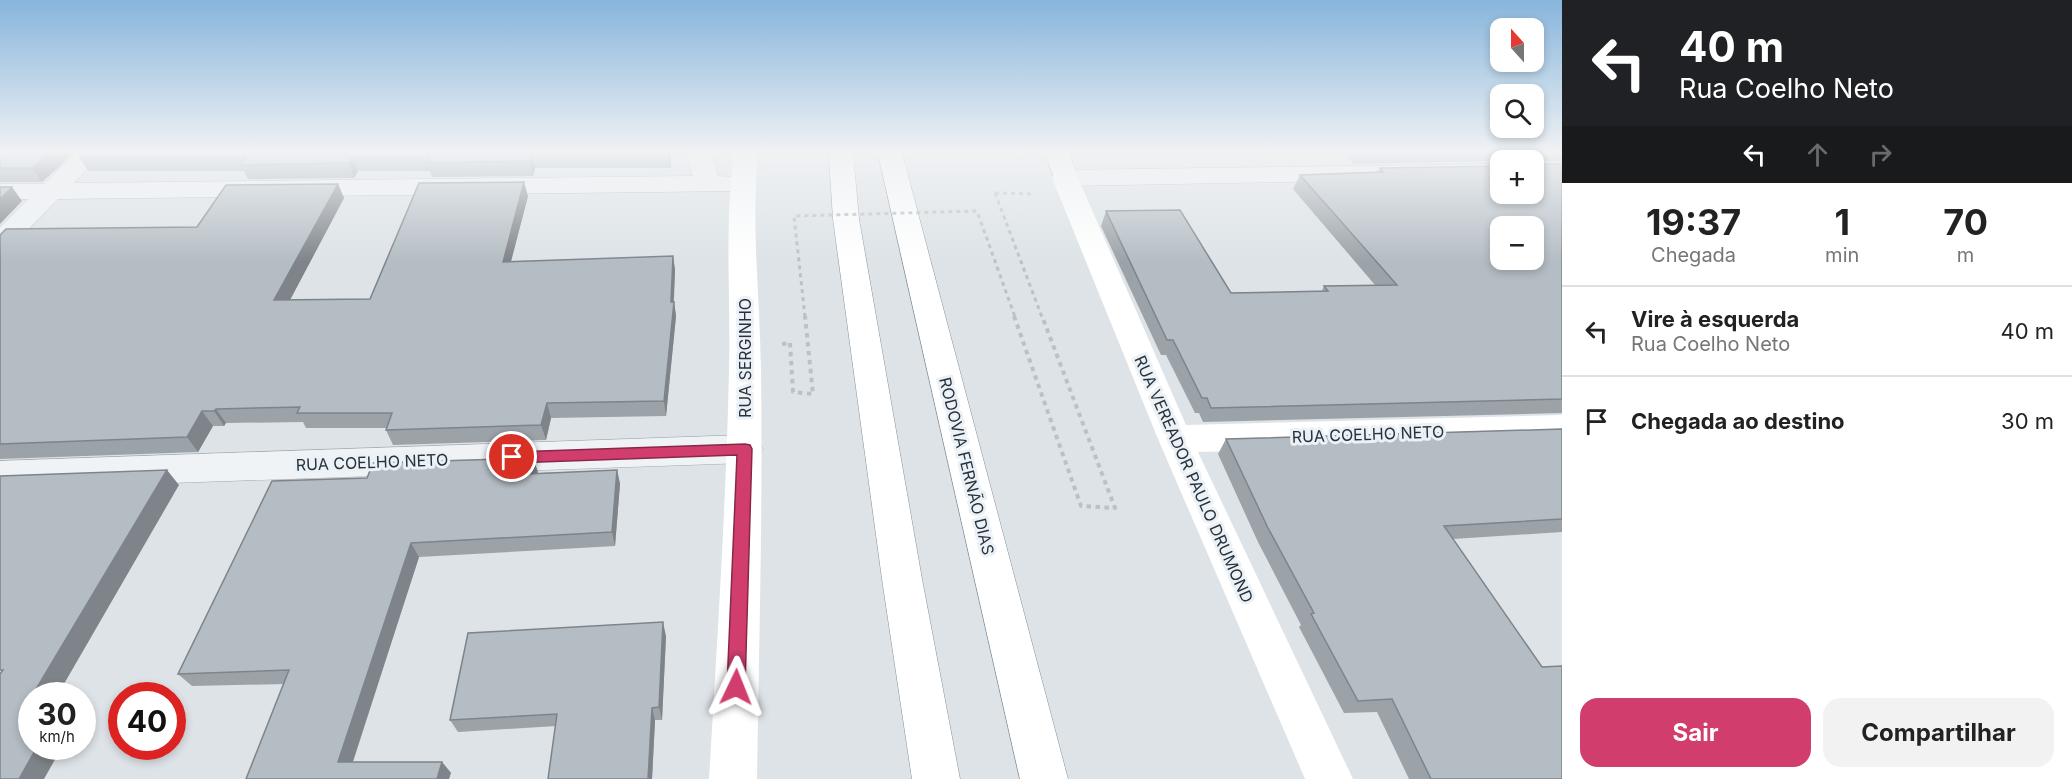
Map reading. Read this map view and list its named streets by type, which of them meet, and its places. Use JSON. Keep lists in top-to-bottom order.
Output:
{
  "streets": {
    "main road": [
      "RUA SERGINHO",
      "RUA COELHO NETO",
      "RODOVIA FERNÃO DIAS",
      "RUA VEREADOR PAULO DRUMOND"
    ]
  },
  "crossings": [
    ["RUA SERGINHO", "RUA COELHO NETO"],
    ["RUA COELHO NETO", "RUA VEREADOR PAULO DRUMOND"]
  ],
  "north": "top",
  "page": {
    "turn": ["40 m", "Rua Coelho Neto"],
    "map_buttons": ["+", "−"],
    "eta": [
      "19:37",
      "Chegada",
      "1",
      "min",
      "70",
      "m"
    ],
    "list": [
      {
        "name": "Vire à esquerda",
        "note": "Rua Coelho Neto",
        "value": "40 m"
      },
      {
        "name": "Chegada ao destino",
        "value": "30 m"
      }
    ],
    "speed": "30 km/h",
    "limit": "40",
    "buttons": ["Sair", "Compartilhar"]
  }
}
